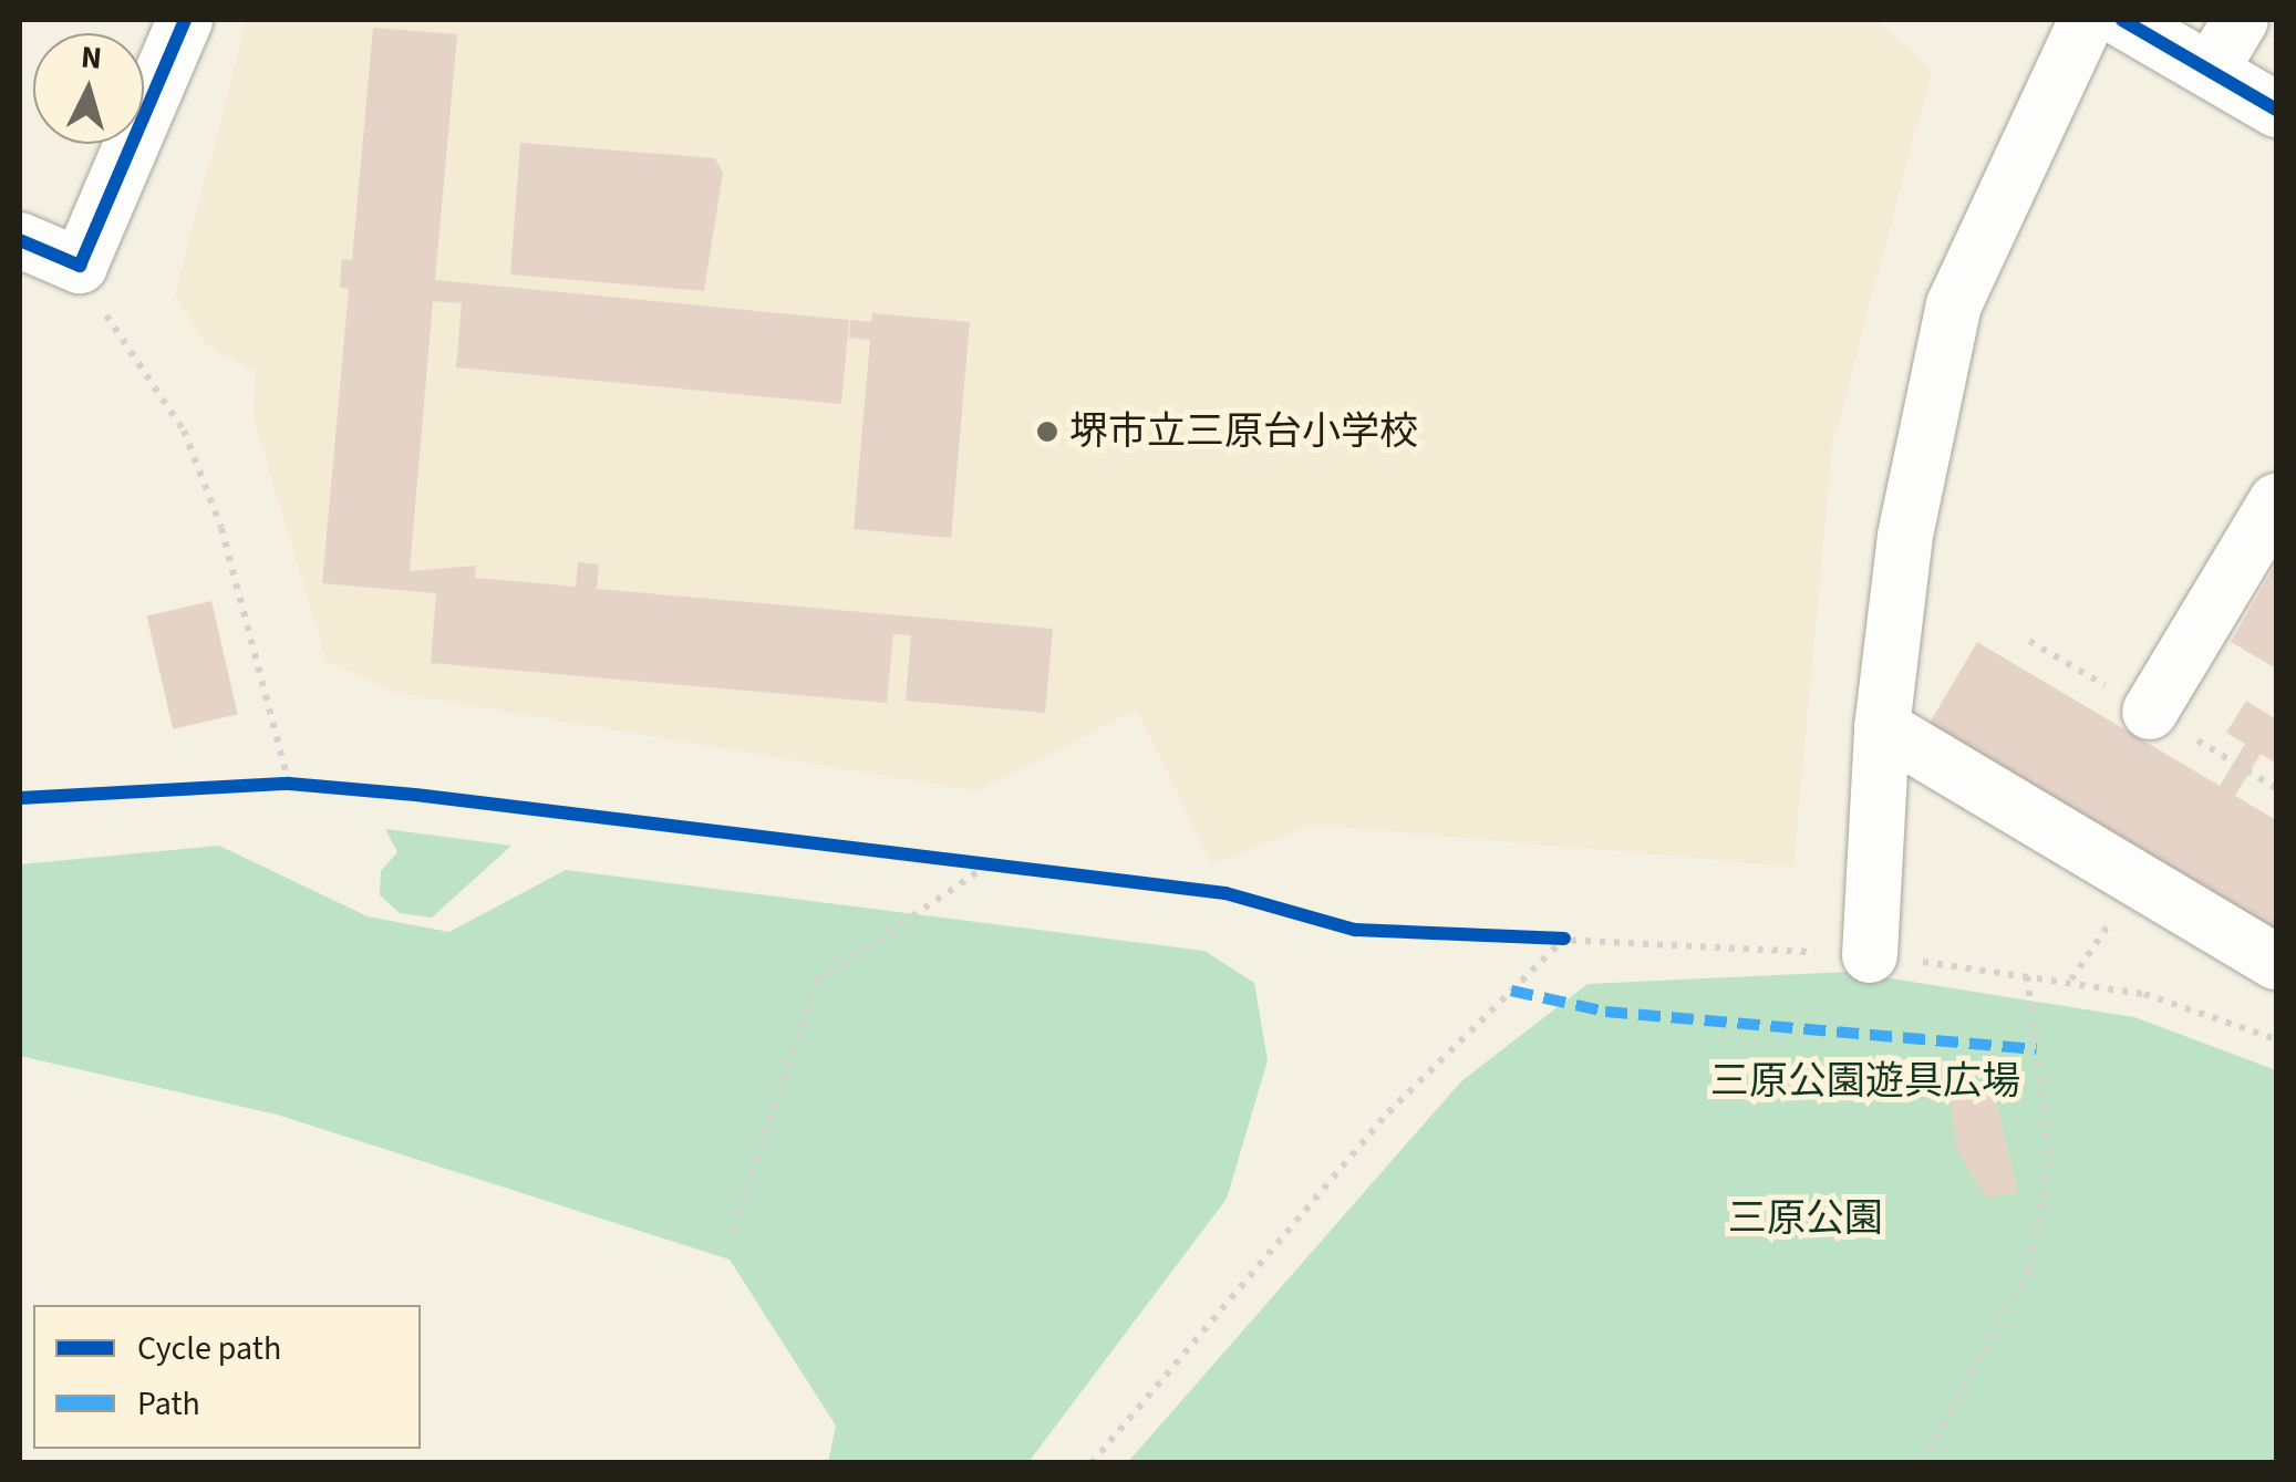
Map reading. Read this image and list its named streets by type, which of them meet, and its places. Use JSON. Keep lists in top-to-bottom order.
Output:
{
  "parks": ["三原公園遊具広場", "三原公園"],
  "places": ["堺市立三原台小学校"],
  "legend": ["Cycle path", "Path"],
  "north": "top"
}
